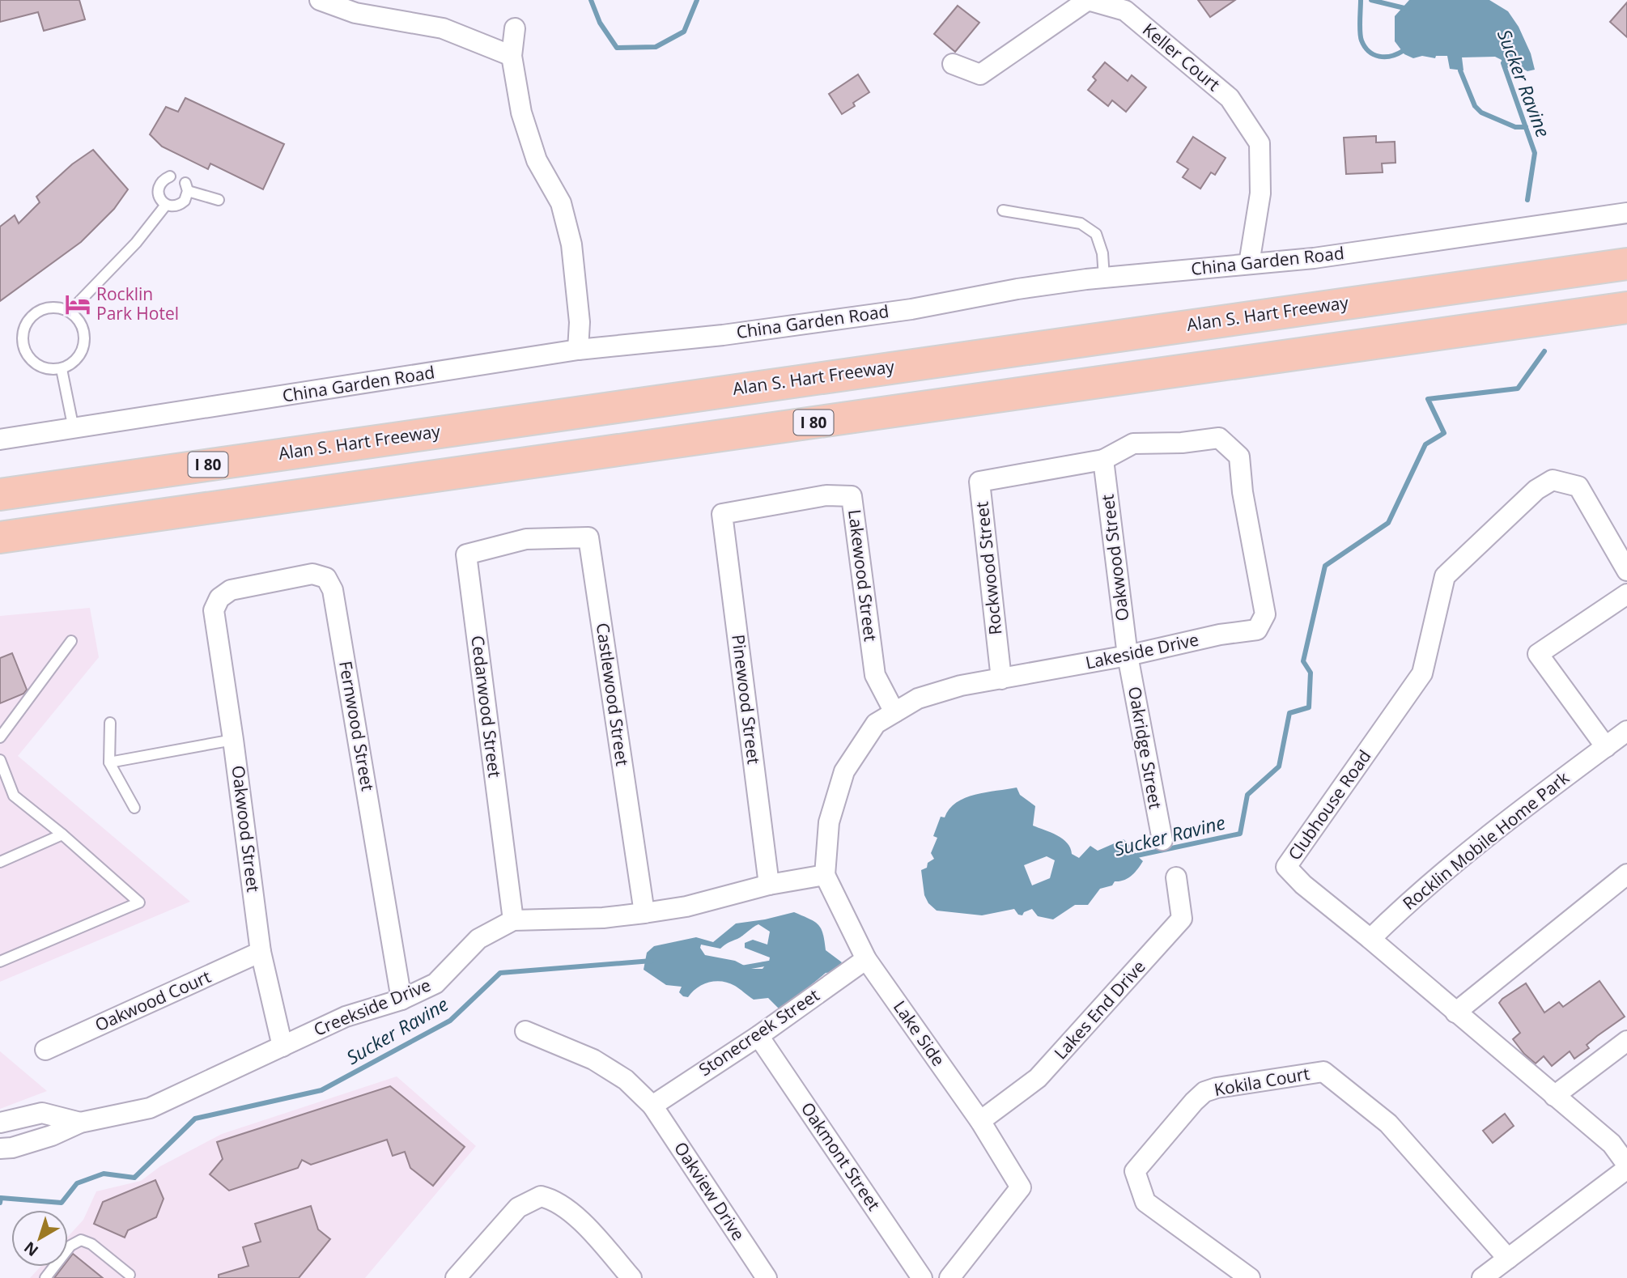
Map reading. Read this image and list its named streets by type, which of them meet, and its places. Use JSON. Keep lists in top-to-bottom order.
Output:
{
  "streets": {
    "highway": ["Alan S. Hart Freeway", "I 80"],
    "street": [
      "Keller Court",
      "China Garden Road",
      "Oakwood Street",
      "Rockwood Street",
      "Lakewood Street",
      "Lakeside Drive",
      "Castlewood Street",
      "Pinewood Street",
      "Cedarwood Street",
      "Fernwood Street",
      "Oakridge Street",
      "Clubhouse Road",
      "Rocklin Mobile Home Park",
      "Oakwood Court",
      "Creekside Drive",
      "Lakes End Drive",
      "Stonecreek Street",
      "Lake Side",
      "Kokila Court",
      "Oakmont Street",
      "Oakview Drive"
    ]
  },
  "crossings": [
    ["Keller Court", "China Garden Road"],
    ["Oakwood Street", "Rockwood Street"],
    ["Oakwood Street", "Lakeside Drive"],
    ["Oakwood Street", "Fernwood Street"],
    ["Oakwood Street", "Oakridge Street"],
    ["Oakwood Street", "Oakwood Court"],
    ["Oakwood Street", "Creekside Drive"],
    ["Rockwood Street", "Lakeside Drive"],
    ["Lakewood Street", "Lakeside Drive"],
    ["Lakewood Street", "Pinewood Street"],
    ["Lakeside Drive", "Oakridge Street"],
    ["Lakeside Drive", "Creekside Drive"],
    ["Lakeside Drive", "Lake Side"],
    ["Castlewood Street", "Cedarwood Street"],
    ["Castlewood Street", "Creekside Drive"],
    ["Pinewood Street", "Creekside Drive"],
    ["Cedarwood Street", "Creekside Drive"],
    ["Fernwood Street", "Creekside Drive"],
    ["Clubhouse Road", "Rocklin Mobile Home Park"],
    ["Creekside Drive", "Lake Side"],
    ["Lakes End Drive", "Lake Side"],
    ["Stonecreek Street", "Lake Side"],
    ["Stonecreek Street", "Oakmont Street"],
    ["Stonecreek Street", "Oakview Drive"]
  ],
  "water": ["Sucker Ravine"],
  "places": {
    "hotel": ["Rocklin Park Hotel"]
  },
  "north": "bottom left"
}
